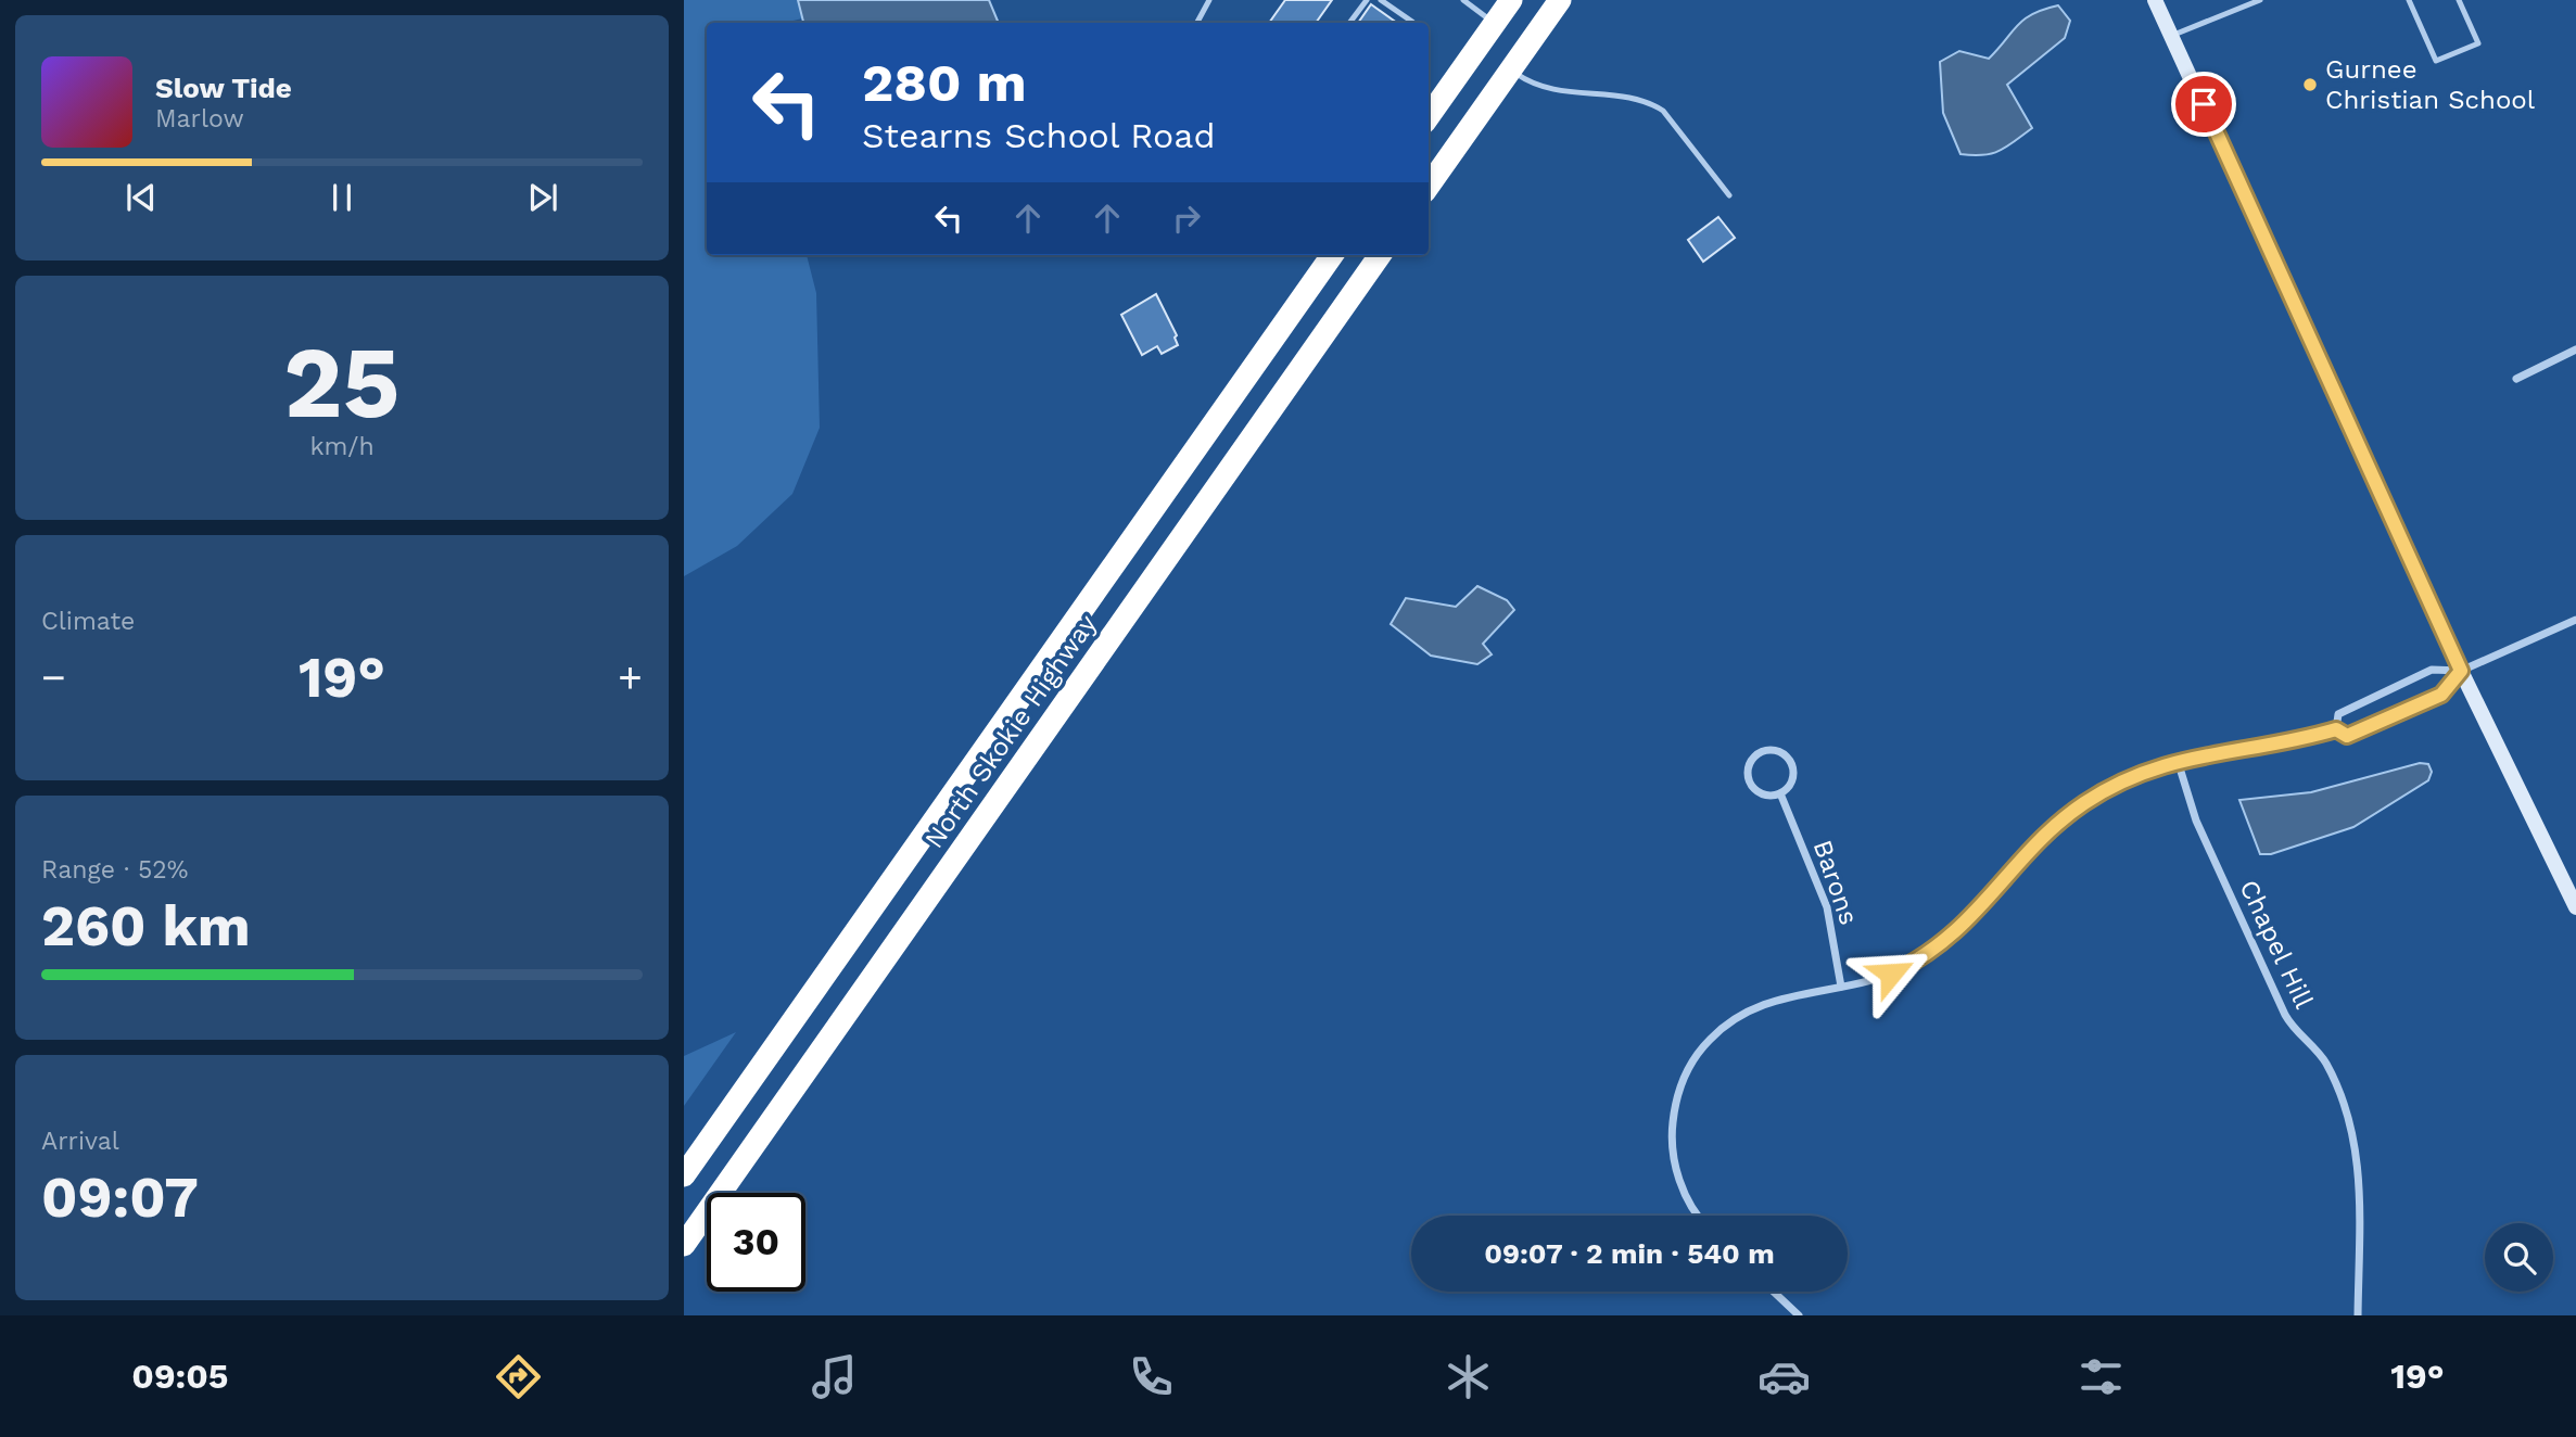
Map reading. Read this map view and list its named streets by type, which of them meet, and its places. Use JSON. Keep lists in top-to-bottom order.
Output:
{
  "streets": {
    "highway": ["North Skokie Highway"],
    "street": ["Barons", "Chapel Hill"]
  },
  "places": ["Gurnee Christian School"],
  "page": {
    "turn": ["280 m", "Stearns School Road"],
    "song": ["Slow Tide", "Marlow"],
    "tile": [
      ["25", "km/h"],
      "Climate",
      ["Range · 52%", "260 km"],
      ["Arrival", "09:07"]
    ],
    "heat": ["−", "19°", "+"],
    "limit": "30",
    "trip": "09:07 · 2 min · 540 m",
    "tabs": ["09:05", "19°"]
  }
}
